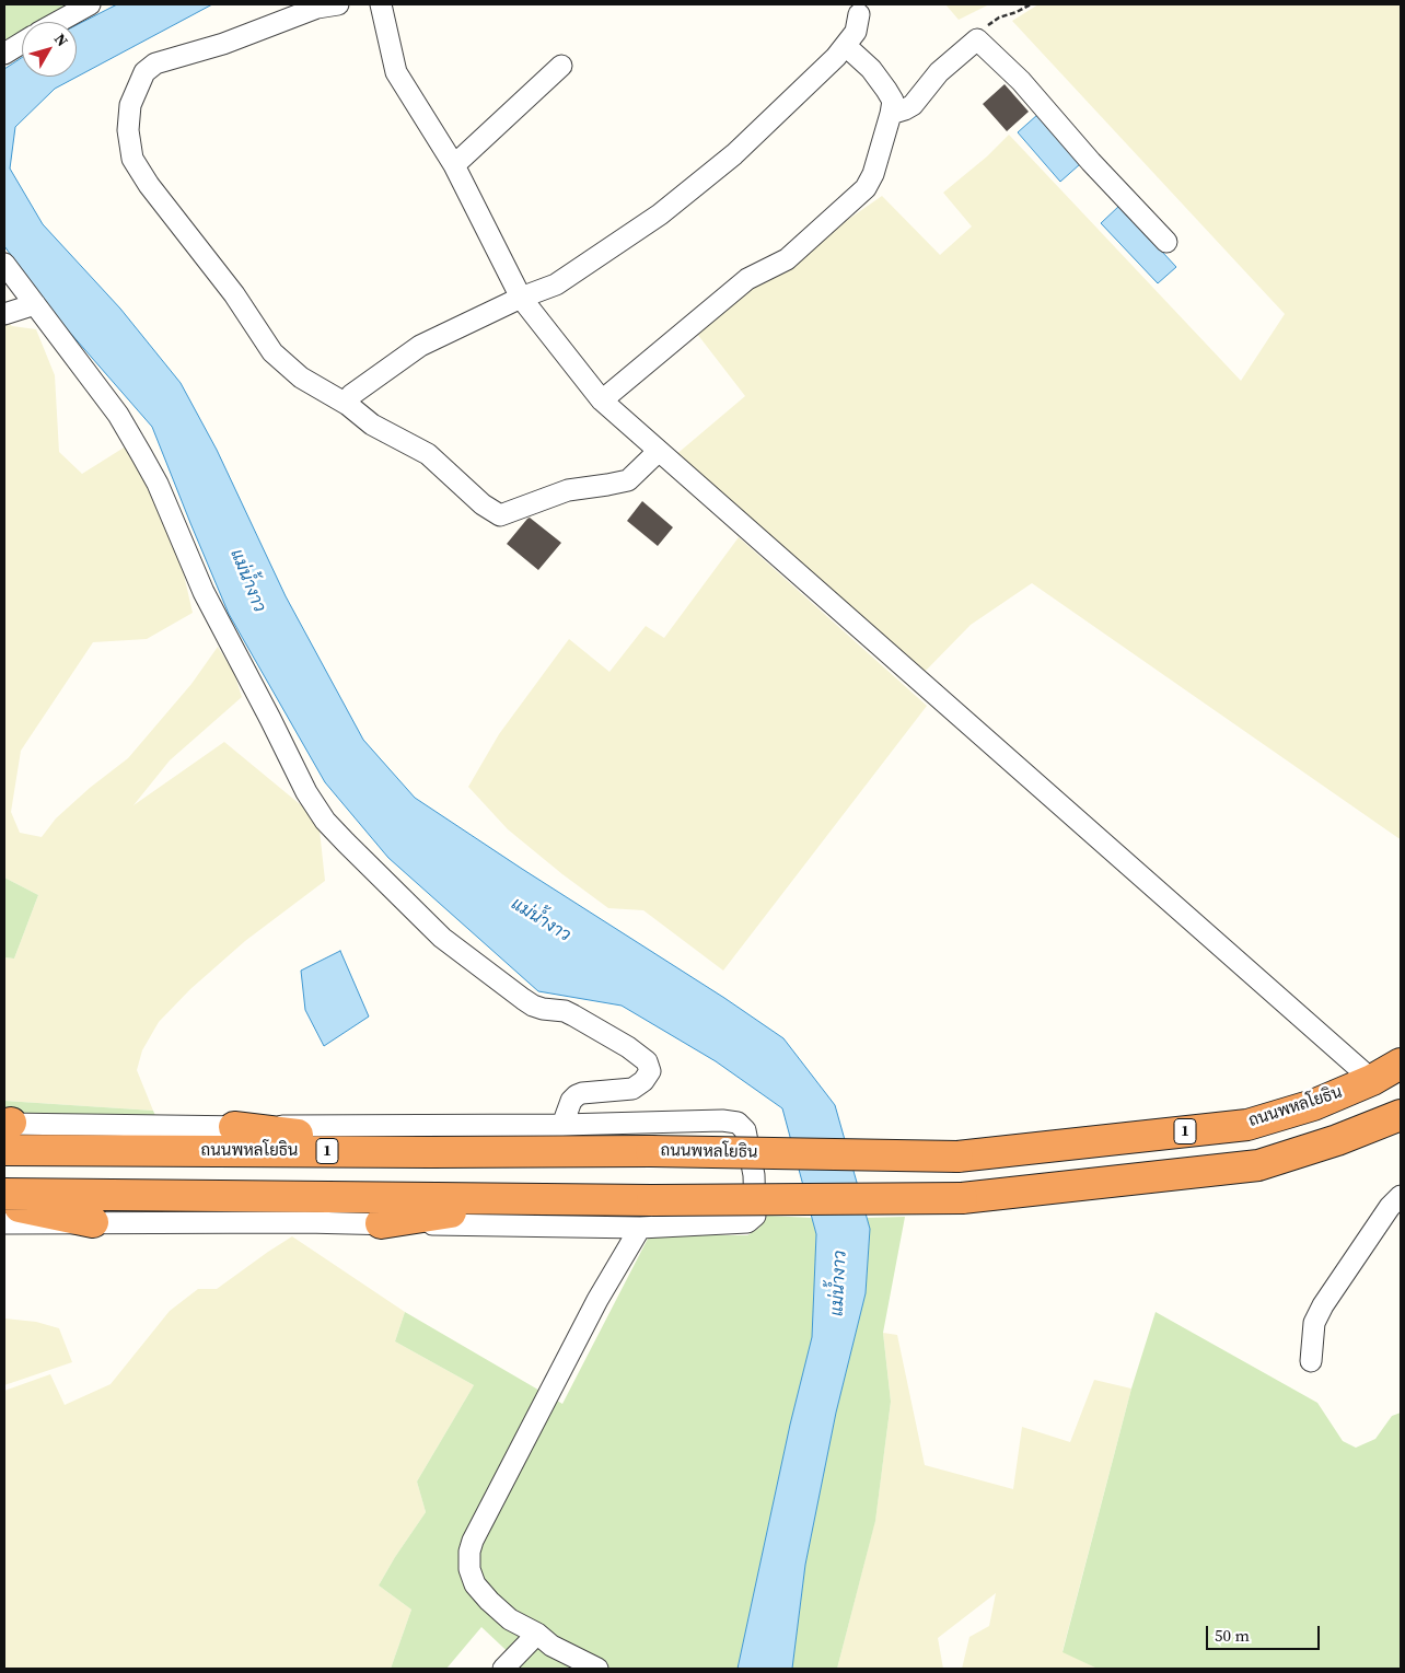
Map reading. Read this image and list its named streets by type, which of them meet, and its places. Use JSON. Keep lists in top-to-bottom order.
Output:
{
  "streets": {
    "highway": ["ถนนพหลโยธิน", "1"]
  },
  "water": ["แม่น้ำงาว"],
  "scale_bar": "50 m",
  "north": "top right"
}
